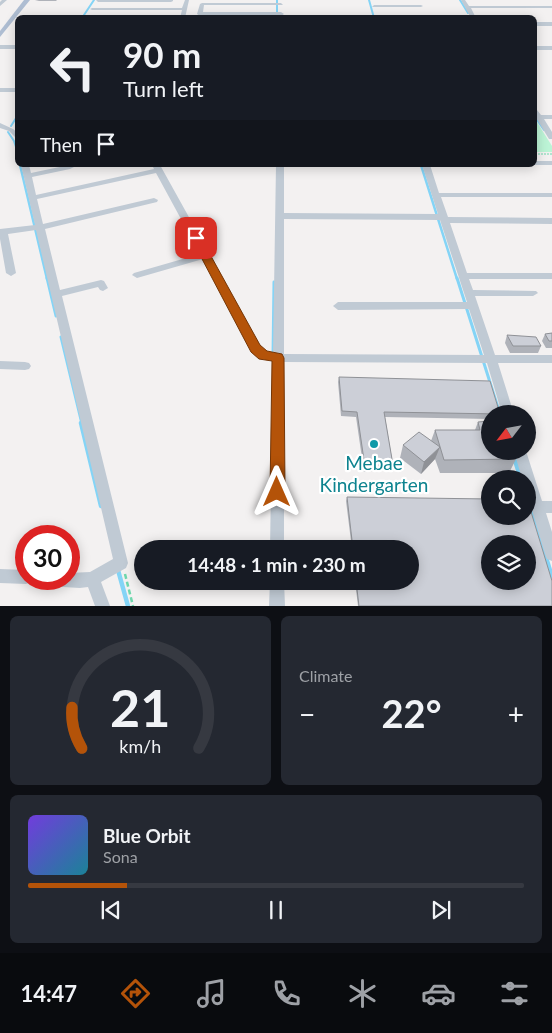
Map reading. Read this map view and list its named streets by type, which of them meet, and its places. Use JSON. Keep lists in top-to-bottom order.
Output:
{
  "places": ["Mebae Kindergarten"],
  "north": "bottom left",
  "page": {
    "turn": ["90 m", "Turn left"],
    "then": "Then",
    "limit": "30",
    "trip": "14:48 · 1 min · 230 m",
    "tile": "Climate",
    "heat": ["−", "22°", "+"],
    "song": ["Blue Orbit", "Sona"],
    "tabs": "14:47",
    "gauge": ["21", "km/h"]
  }
}
